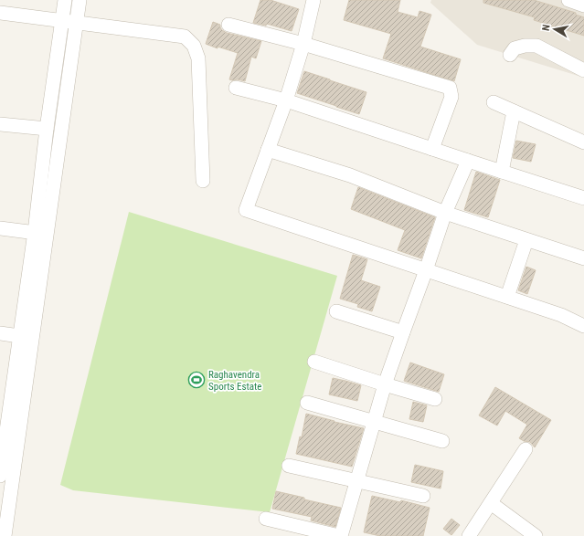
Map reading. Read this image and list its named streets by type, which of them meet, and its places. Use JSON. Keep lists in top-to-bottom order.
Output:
{
  "places": {
    "sports": ["Raghavendra Sports Estate"]
  },
  "north": "left"
}
